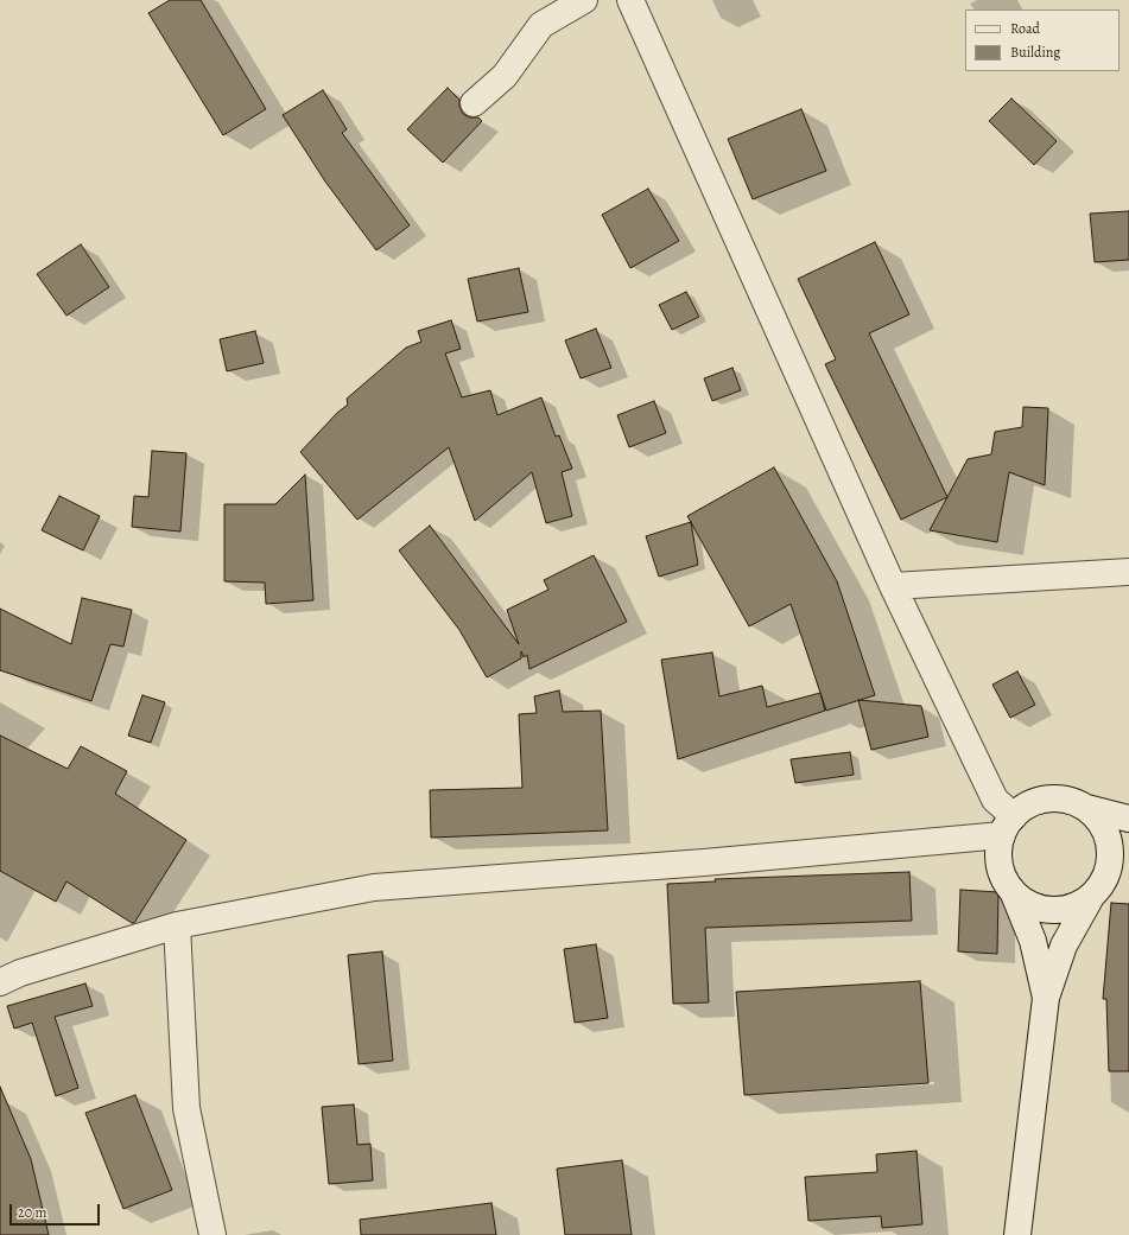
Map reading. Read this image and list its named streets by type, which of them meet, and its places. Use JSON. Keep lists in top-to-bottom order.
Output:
{
  "legend": ["Road", "Building"],
  "scale_bar": "20 m"
}
